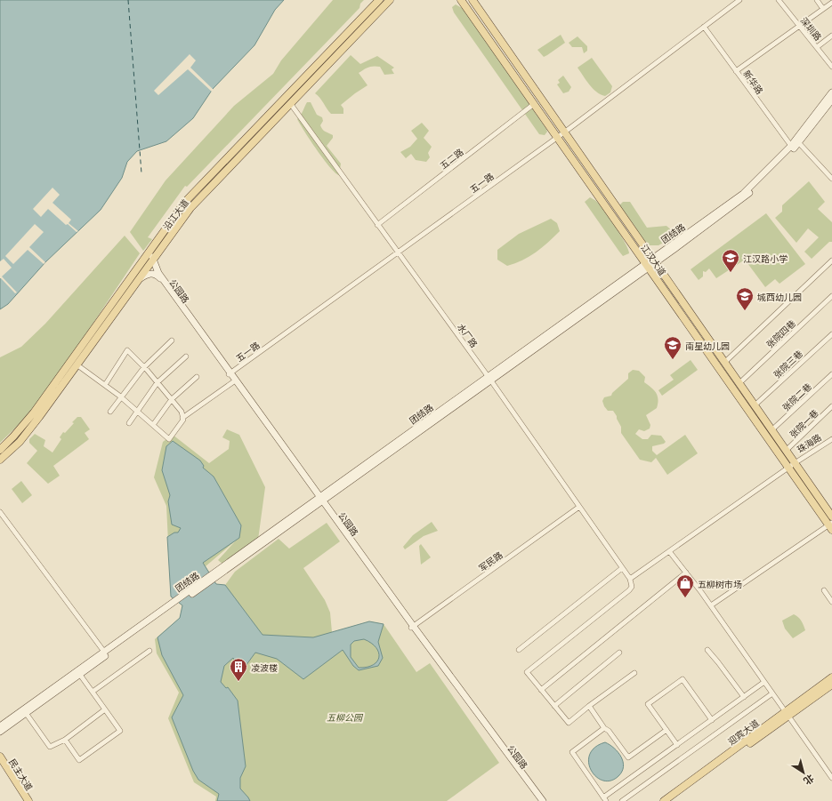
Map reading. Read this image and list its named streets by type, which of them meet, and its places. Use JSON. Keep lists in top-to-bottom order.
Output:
{
  "streets": {
    "main road": [
      "沿江大道",
      "团结路",
      "江汉大道",
      "公园路",
      "迎宾大道",
      "民主大道"
    ],
    "street": [
      "深圳路",
      "新华路",
      "五二路",
      "五一路",
      "张院四巷",
      "水厂路",
      "张院三巷",
      "张院二巷",
      "张院一巷",
      "珠海路",
      "军民路"
    ]
  },
  "crossings": [
    ["新华路", "五一路"],
    ["新华路", "团结路"],
    ["五二路", "江汉大道"],
    ["五二路", "水厂路"],
    ["五一路", "江汉大道"],
    ["五一路", "公园路"],
    ["五一路", "水厂路"],
    ["沿江大道", "公园路"],
    ["沿江大道", "水厂路"],
    ["团结路", "江汉大道"],
    ["团结路", "公园路"],
    ["团结路", "水厂路"],
    ["江汉大道", "张院四巷"],
    ["江汉大道", "张院三巷"],
    ["江汉大道", "张院二巷"],
    ["江汉大道", "张院一巷"],
    ["江汉大道", "珠海路"],
    ["公园路", "军民路"],
    ["水厂路", "珠海路"],
    ["水厂路", "军民路"]
  ],
  "parks": ["五柳公园"],
  "places": {
    "school or university": ["江汉路小学", "城西幼儿园", "南星幼儿园"],
    "shop": ["五柳树市场"],
    "building": ["凌波楼"]
  },
  "north": "bottom right"
}
